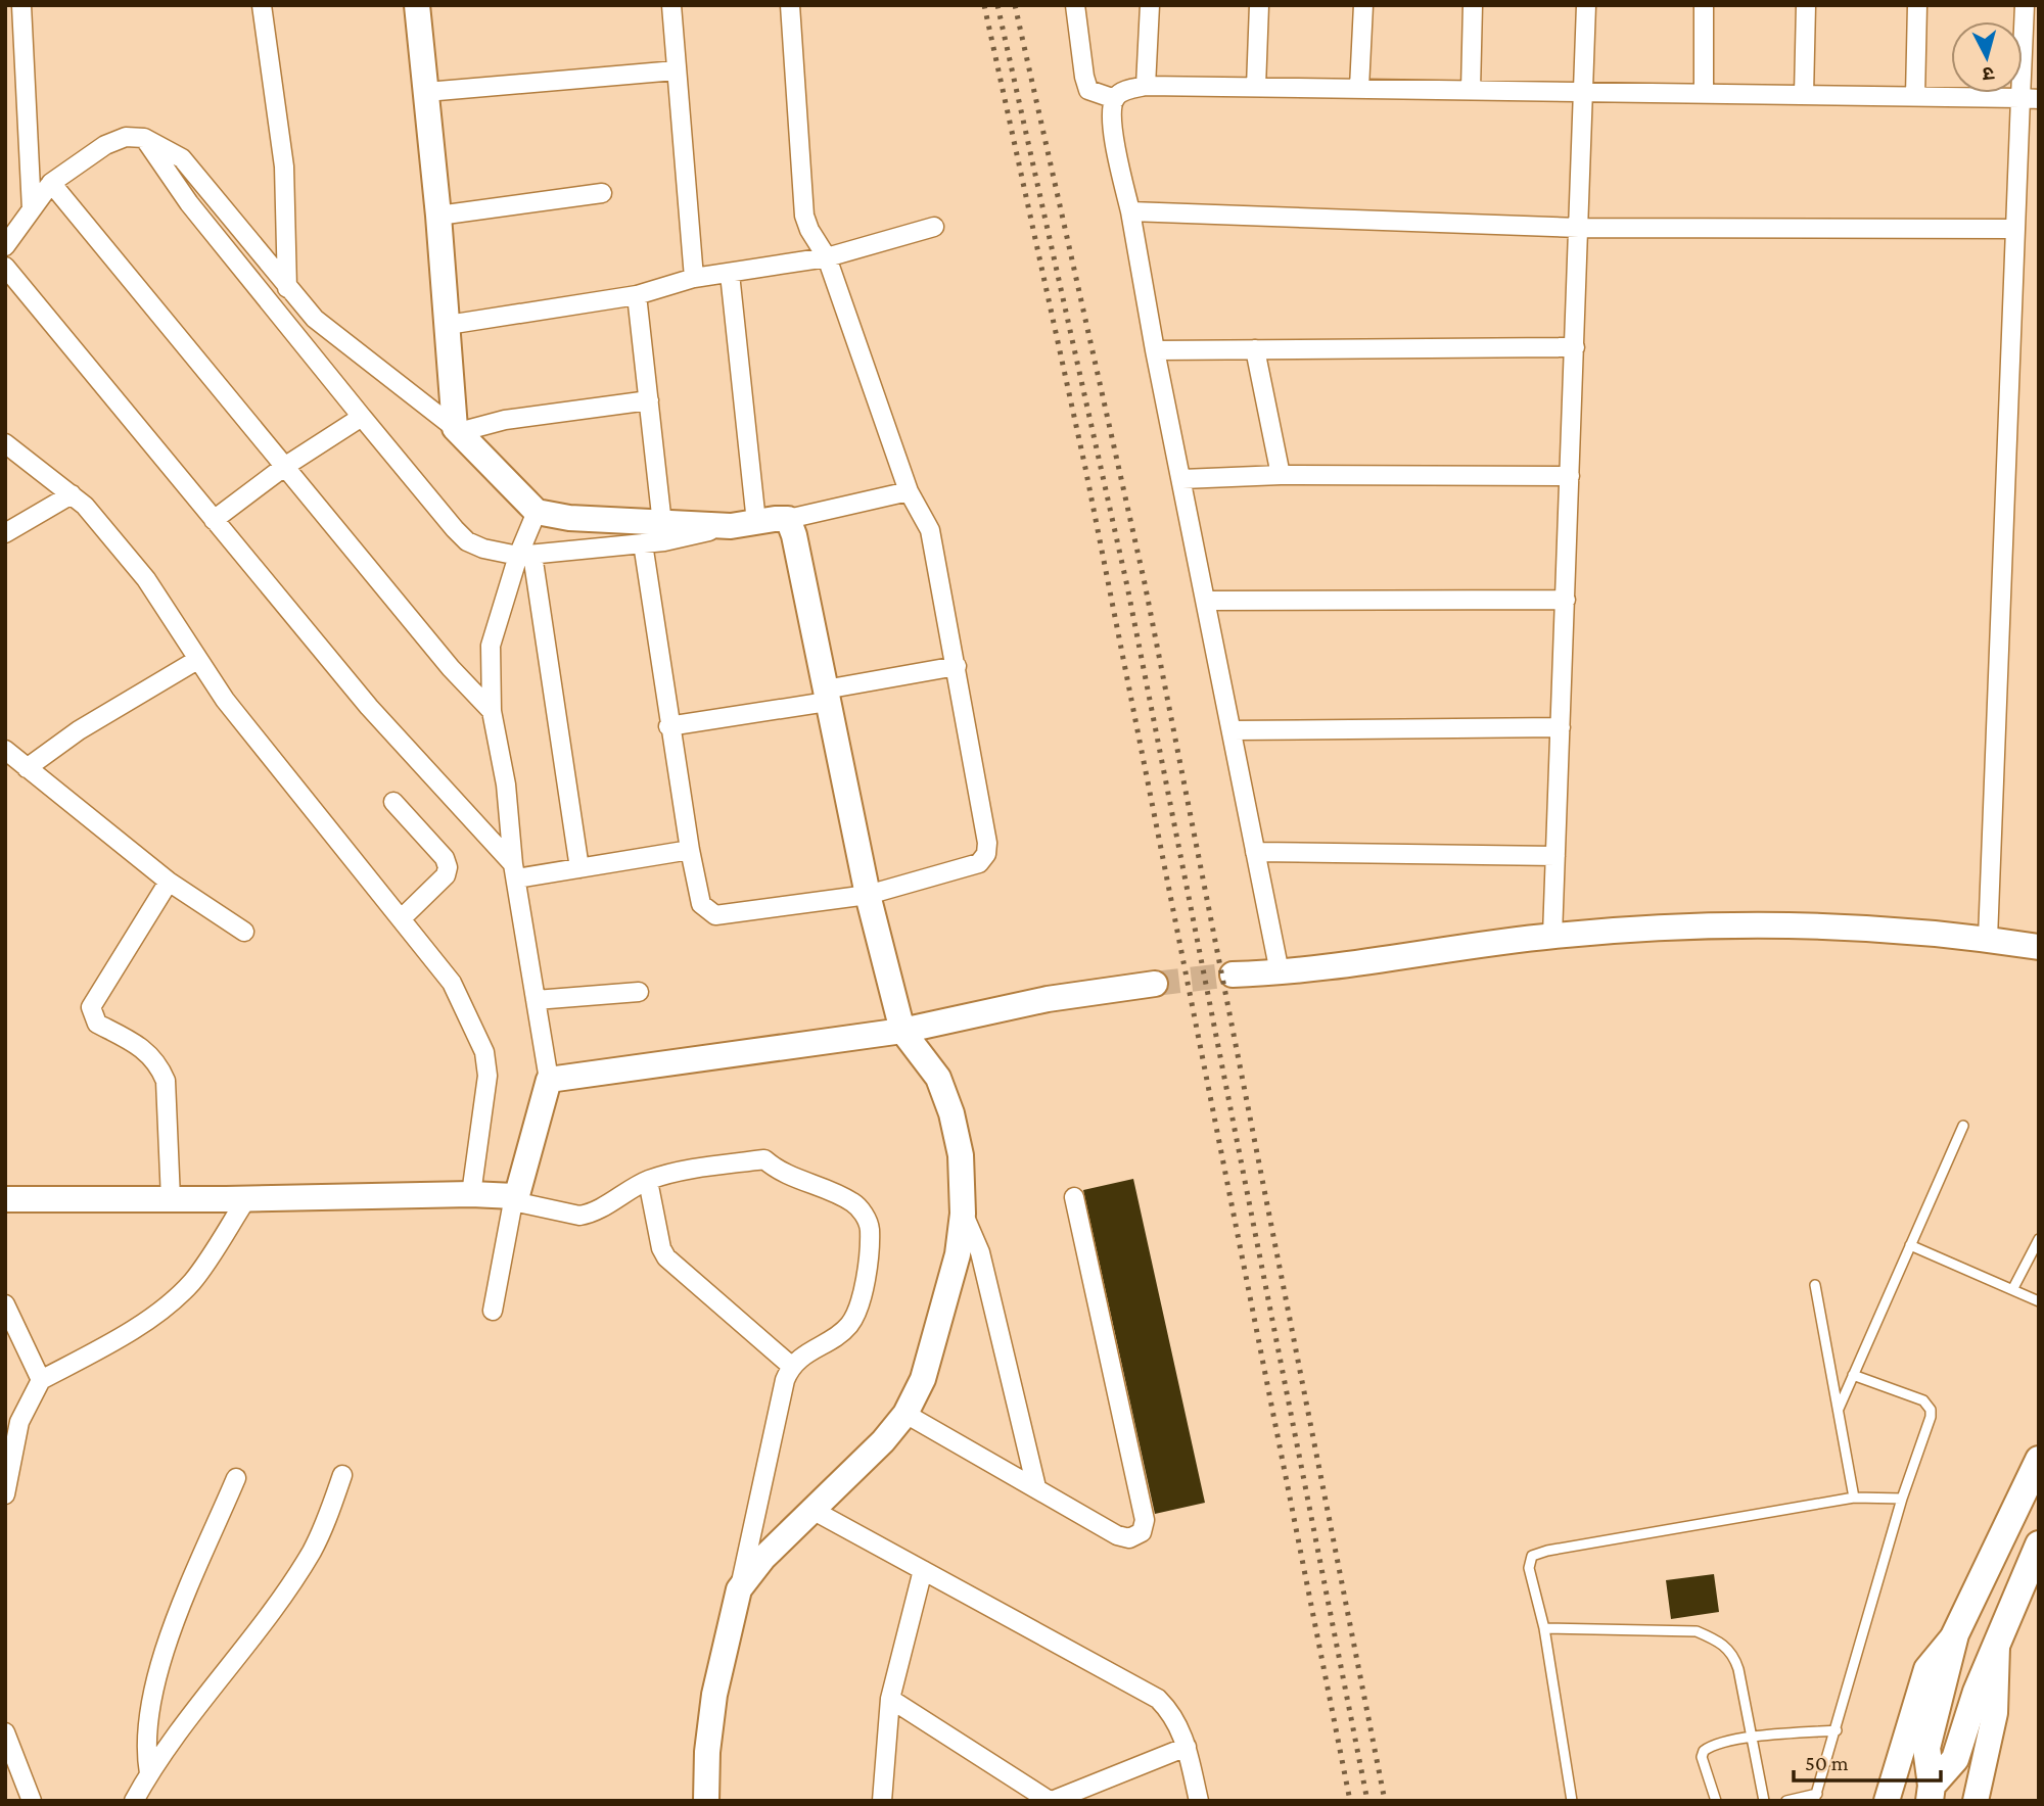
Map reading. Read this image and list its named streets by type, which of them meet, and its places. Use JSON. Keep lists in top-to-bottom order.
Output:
{
  "scale_bar": "50 m",
  "north": "bottom"
}
